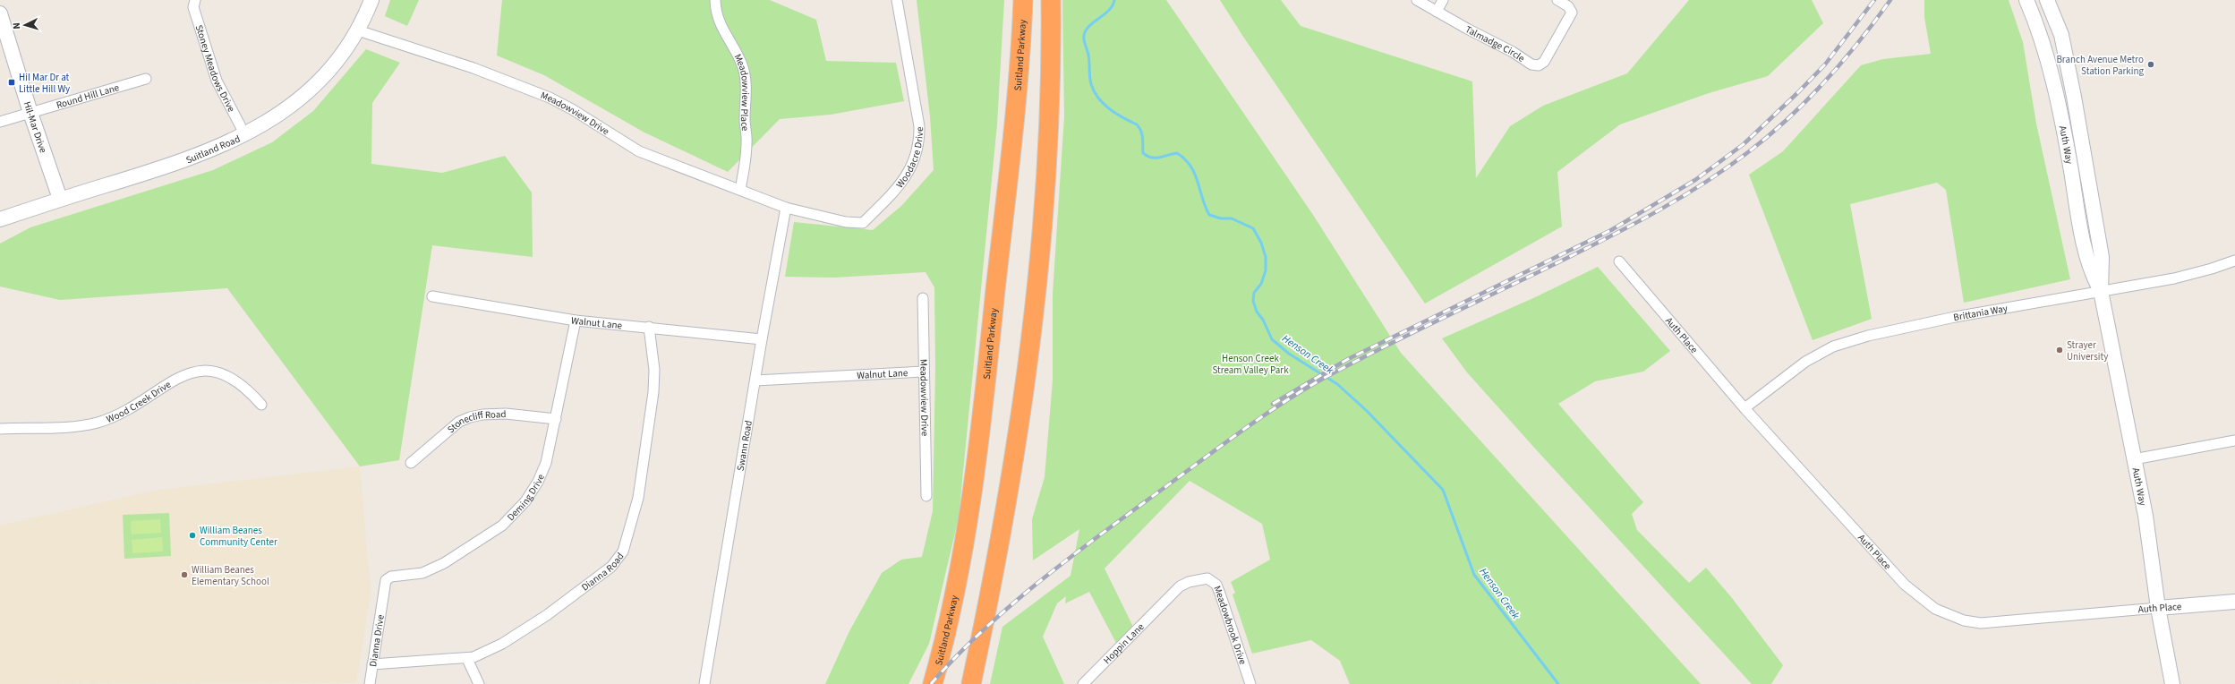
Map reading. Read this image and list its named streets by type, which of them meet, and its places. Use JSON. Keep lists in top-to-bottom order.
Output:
{
  "streets": {
    "highway": ["Suitland Parkway"],
    "street": [
      "Talmadge Circle",
      "Stoney Meadows Drive",
      "Meadowview Place",
      "Round Hill Lane",
      "Meadowview Drive",
      "Hil-Mar Drive",
      "Auth Way",
      "Suitland Road",
      "Woodacre Drive",
      "Brittania Way",
      "Walnut Lane",
      "Auth Place",
      "Wood Creek Drive",
      "Stonecliff Road",
      "Swann Road",
      "Deming Drive",
      "Dianna Road",
      "Meadowbrook Drive",
      "Dianna Drive",
      "Hoppin Lane"
    ]
  },
  "crossings": [
    ["Stoney Meadows Drive", "Suitland Road"],
    ["Meadowview Place", "Meadowview Drive"],
    ["Round Hill Lane", "Hil-Mar Drive"],
    ["Meadowview Drive", "Suitland Road"],
    ["Meadowview Drive", "Woodacre Drive"],
    ["Meadowview Drive", "Walnut Lane"],
    ["Meadowview Drive", "Swann Road"],
    ["Hil-Mar Drive", "Suitland Road"],
    ["Auth Way", "Brittania Way"],
    ["Auth Way", "Auth Place"],
    ["Woodacre Drive", "Swann Road"],
    ["Brittania Way", "Auth Place"],
    ["Walnut Lane", "Swann Road"],
    ["Walnut Lane", "Deming Drive"],
    ["Walnut Lane", "Dianna Road"],
    ["Stonecliff Road", "Deming Drive"],
    ["Deming Drive", "Dianna Drive"],
    ["Dianna Road", "Dianna Drive"],
    ["Meadowbrook Drive", "Hoppin Lane"]
  ],
  "water": ["Henson Creek"],
  "parks": ["Henson Creek Stream Valley Park"],
  "places": {
    "other": [
      "Branch Avenue Metro Station Parking",
      "Strayer University",
      "William Beanes Community Center",
      "William Beanes Elementary School"
    ],
    "transit": ["Hil Mar Dr at Little Hill Wy"]
  },
  "north": "left"
}
